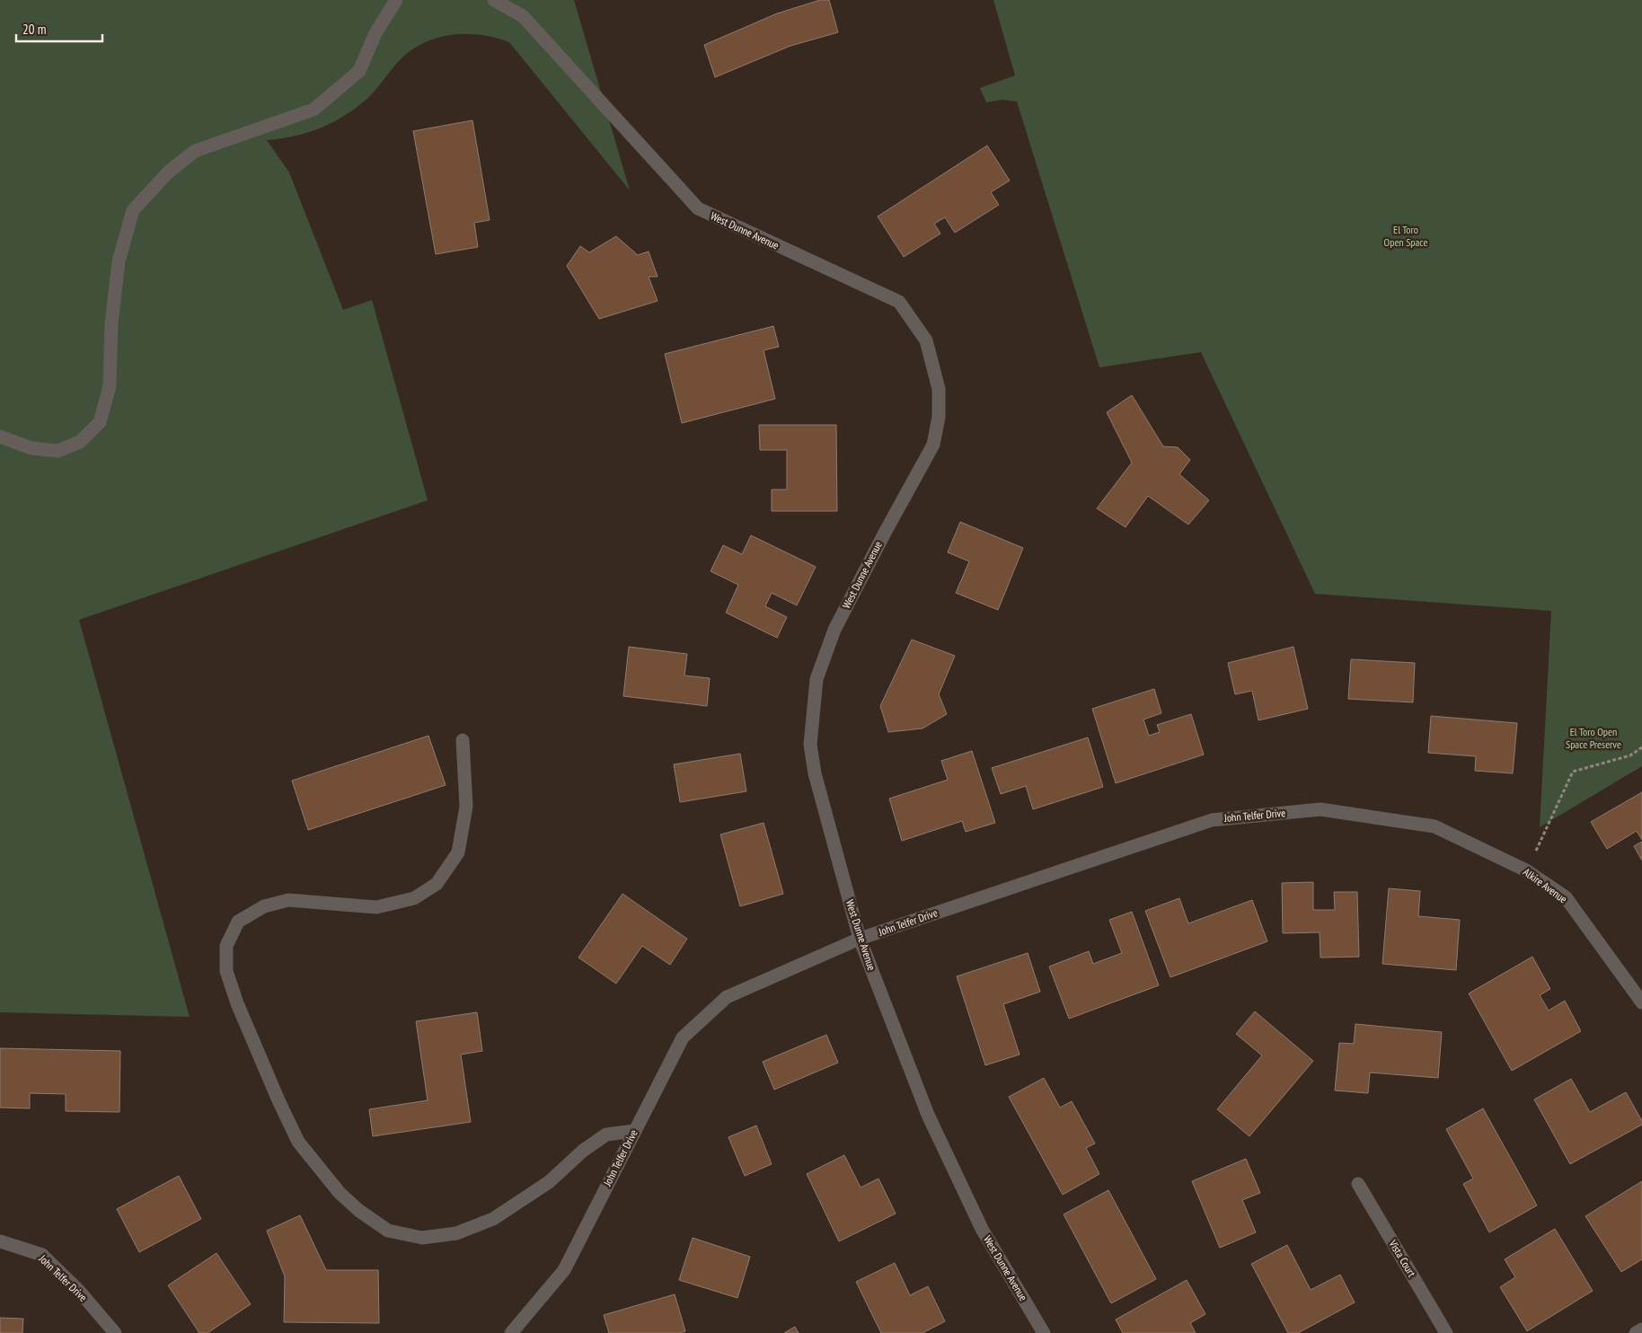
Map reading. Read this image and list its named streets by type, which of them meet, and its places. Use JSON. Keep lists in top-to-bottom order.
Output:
{
  "streets": {
    "street": [
      "West Dunne Avenue",
      "John Telfer Drive",
      "Alkire Avenue",
      "Vista Court"
    ]
  },
  "crossings": [
    ["West Dunne Avenue", "John Telfer Drive"],
    ["John Telfer Drive", "Alkire Avenue"]
  ],
  "parks": ["El Toro Open Space", "El Toro Open Space Preserve"],
  "scale_bar": "20 m"
}
